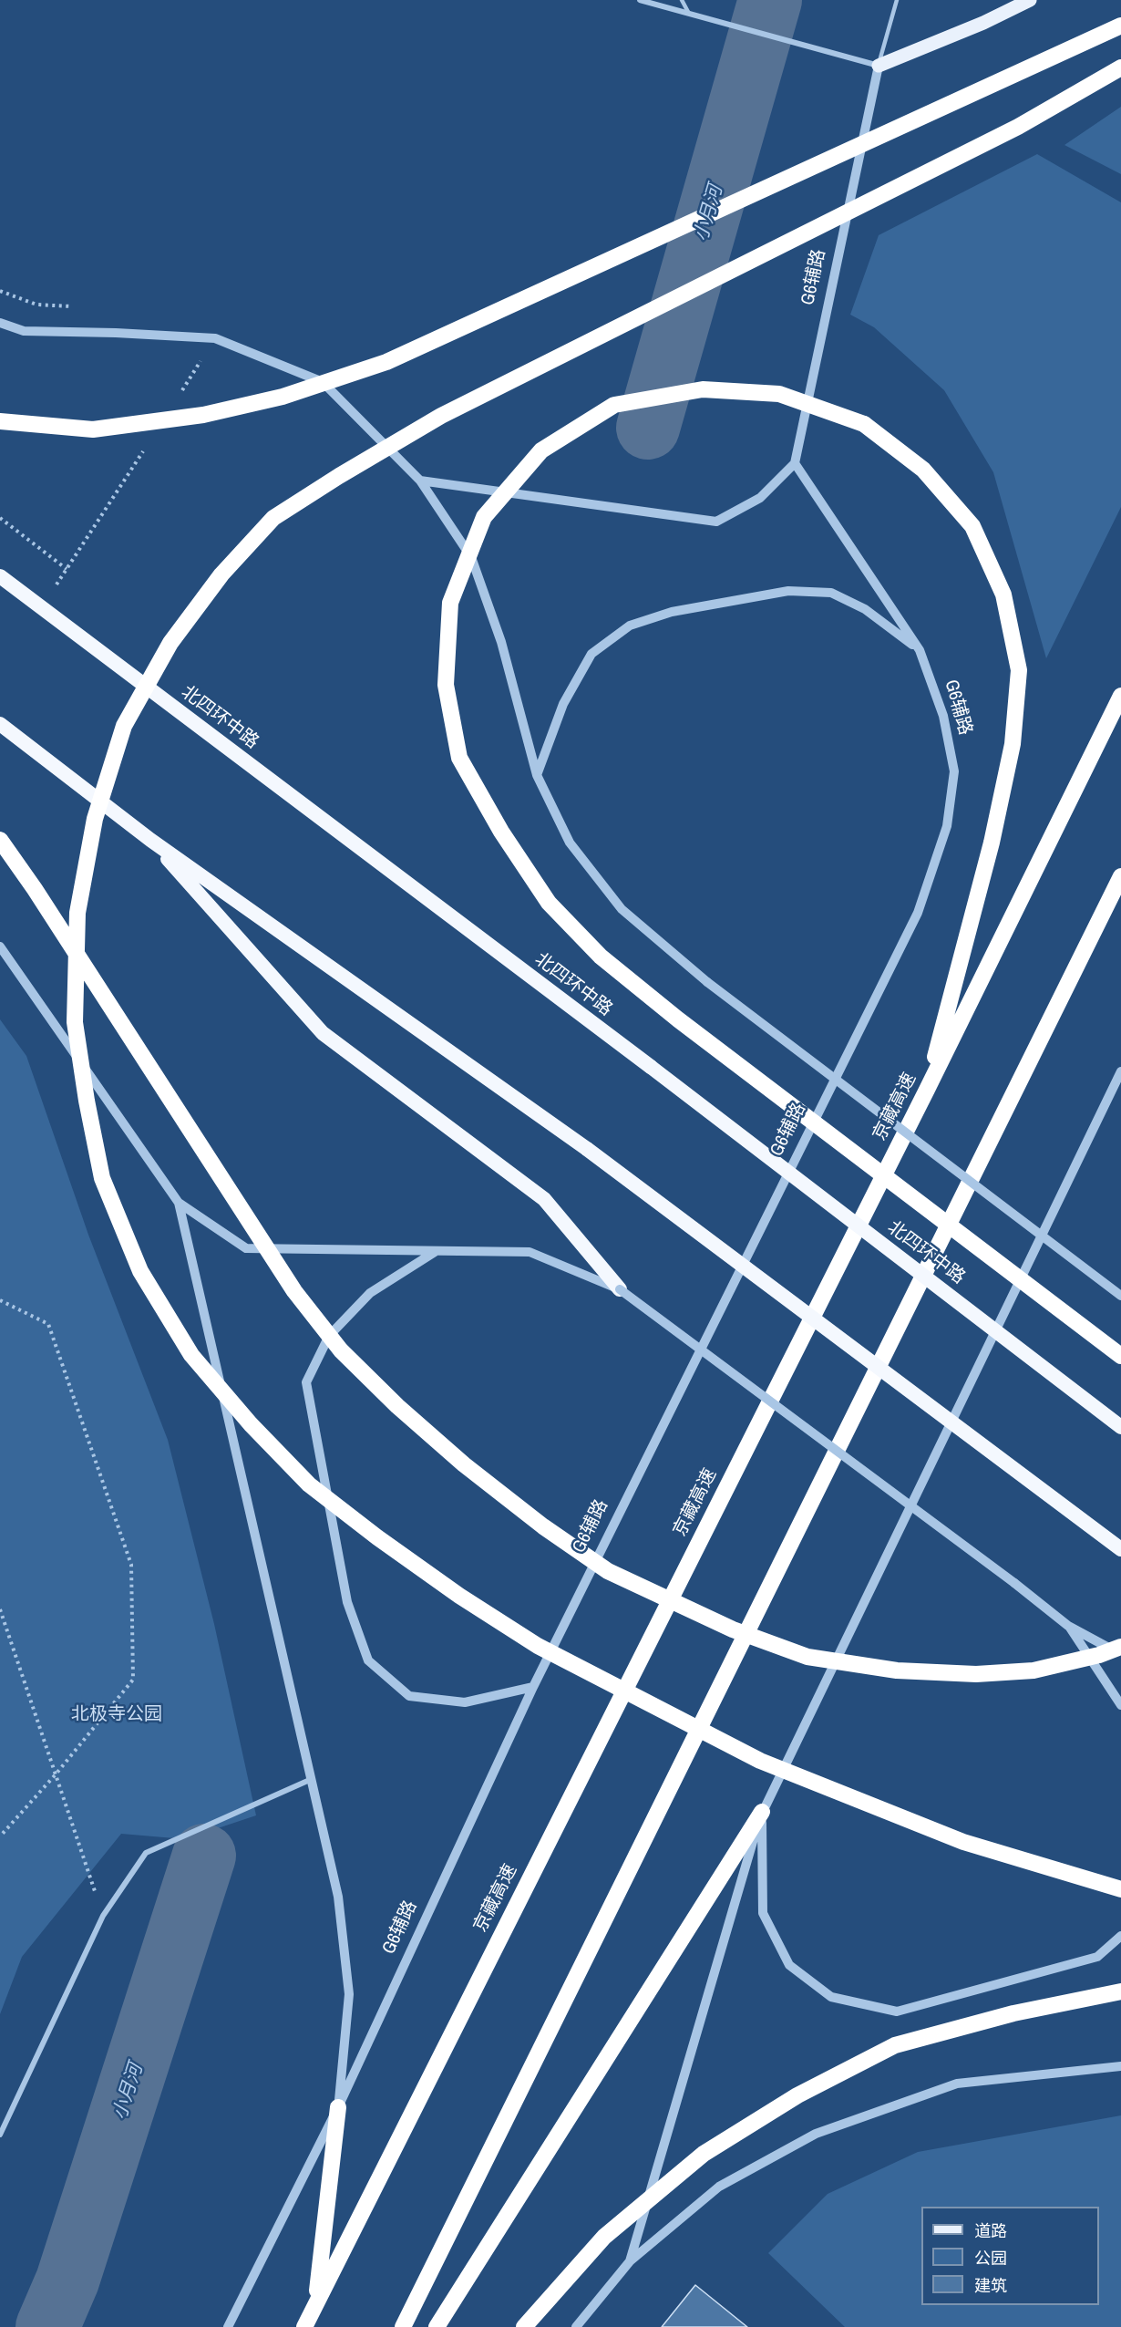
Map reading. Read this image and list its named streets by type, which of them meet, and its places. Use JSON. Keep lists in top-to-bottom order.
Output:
{
  "streets": {
    "highway": ["北四环中路", "京藏高速"],
    "street": ["G6辅路"]
  },
  "water": ["小月河"],
  "parks": ["北极寺公园"],
  "legend": ["道路", "公园", "建筑"]
}
